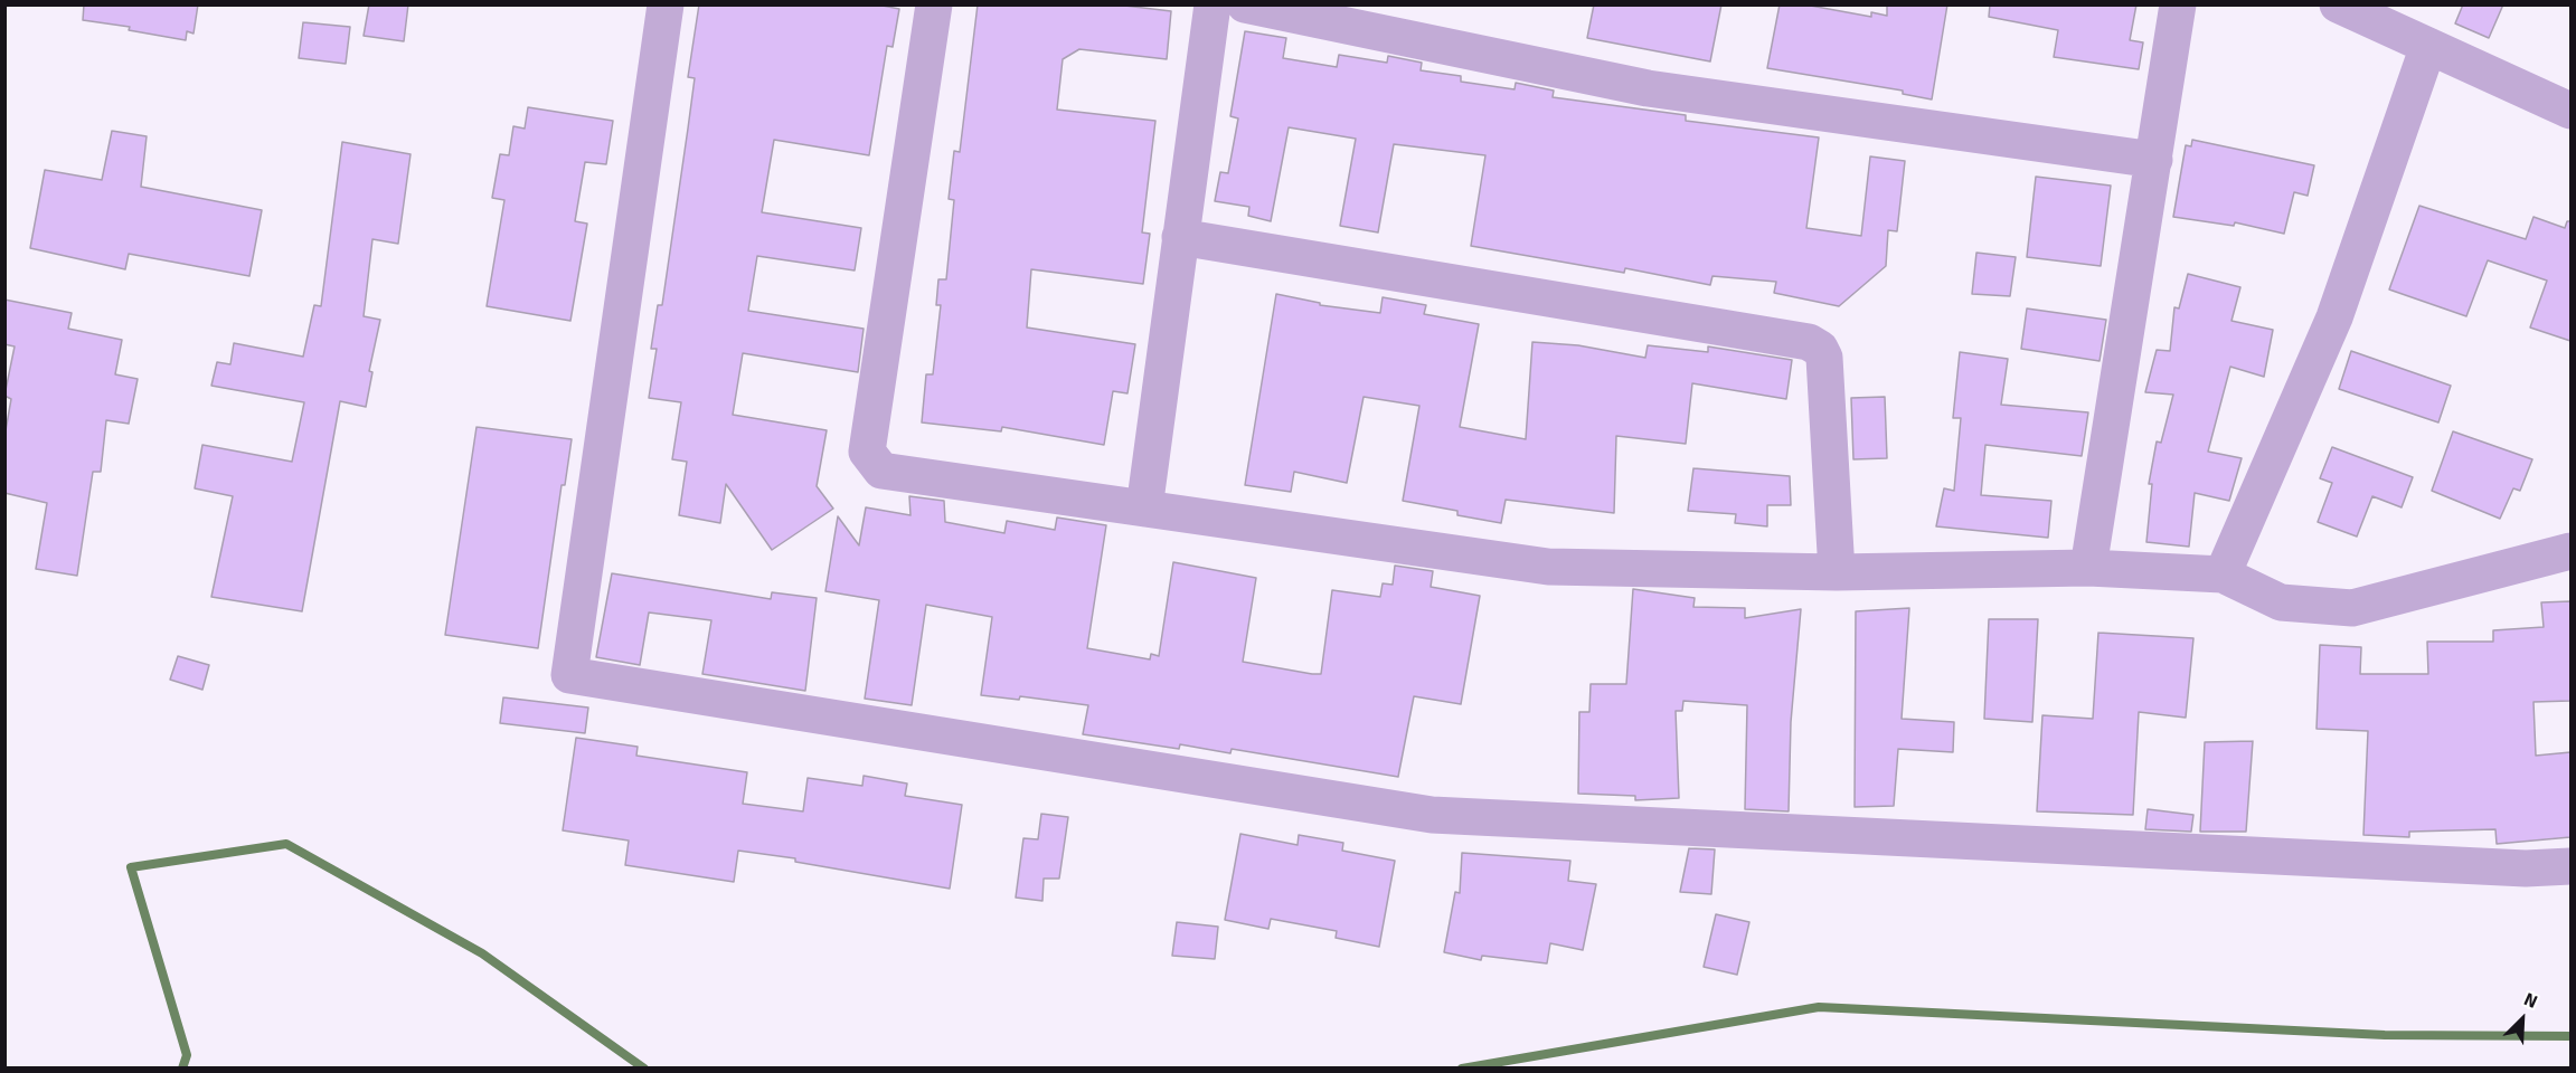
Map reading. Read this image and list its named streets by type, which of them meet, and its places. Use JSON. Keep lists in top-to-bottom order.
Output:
{
  "north": "top right"
}
